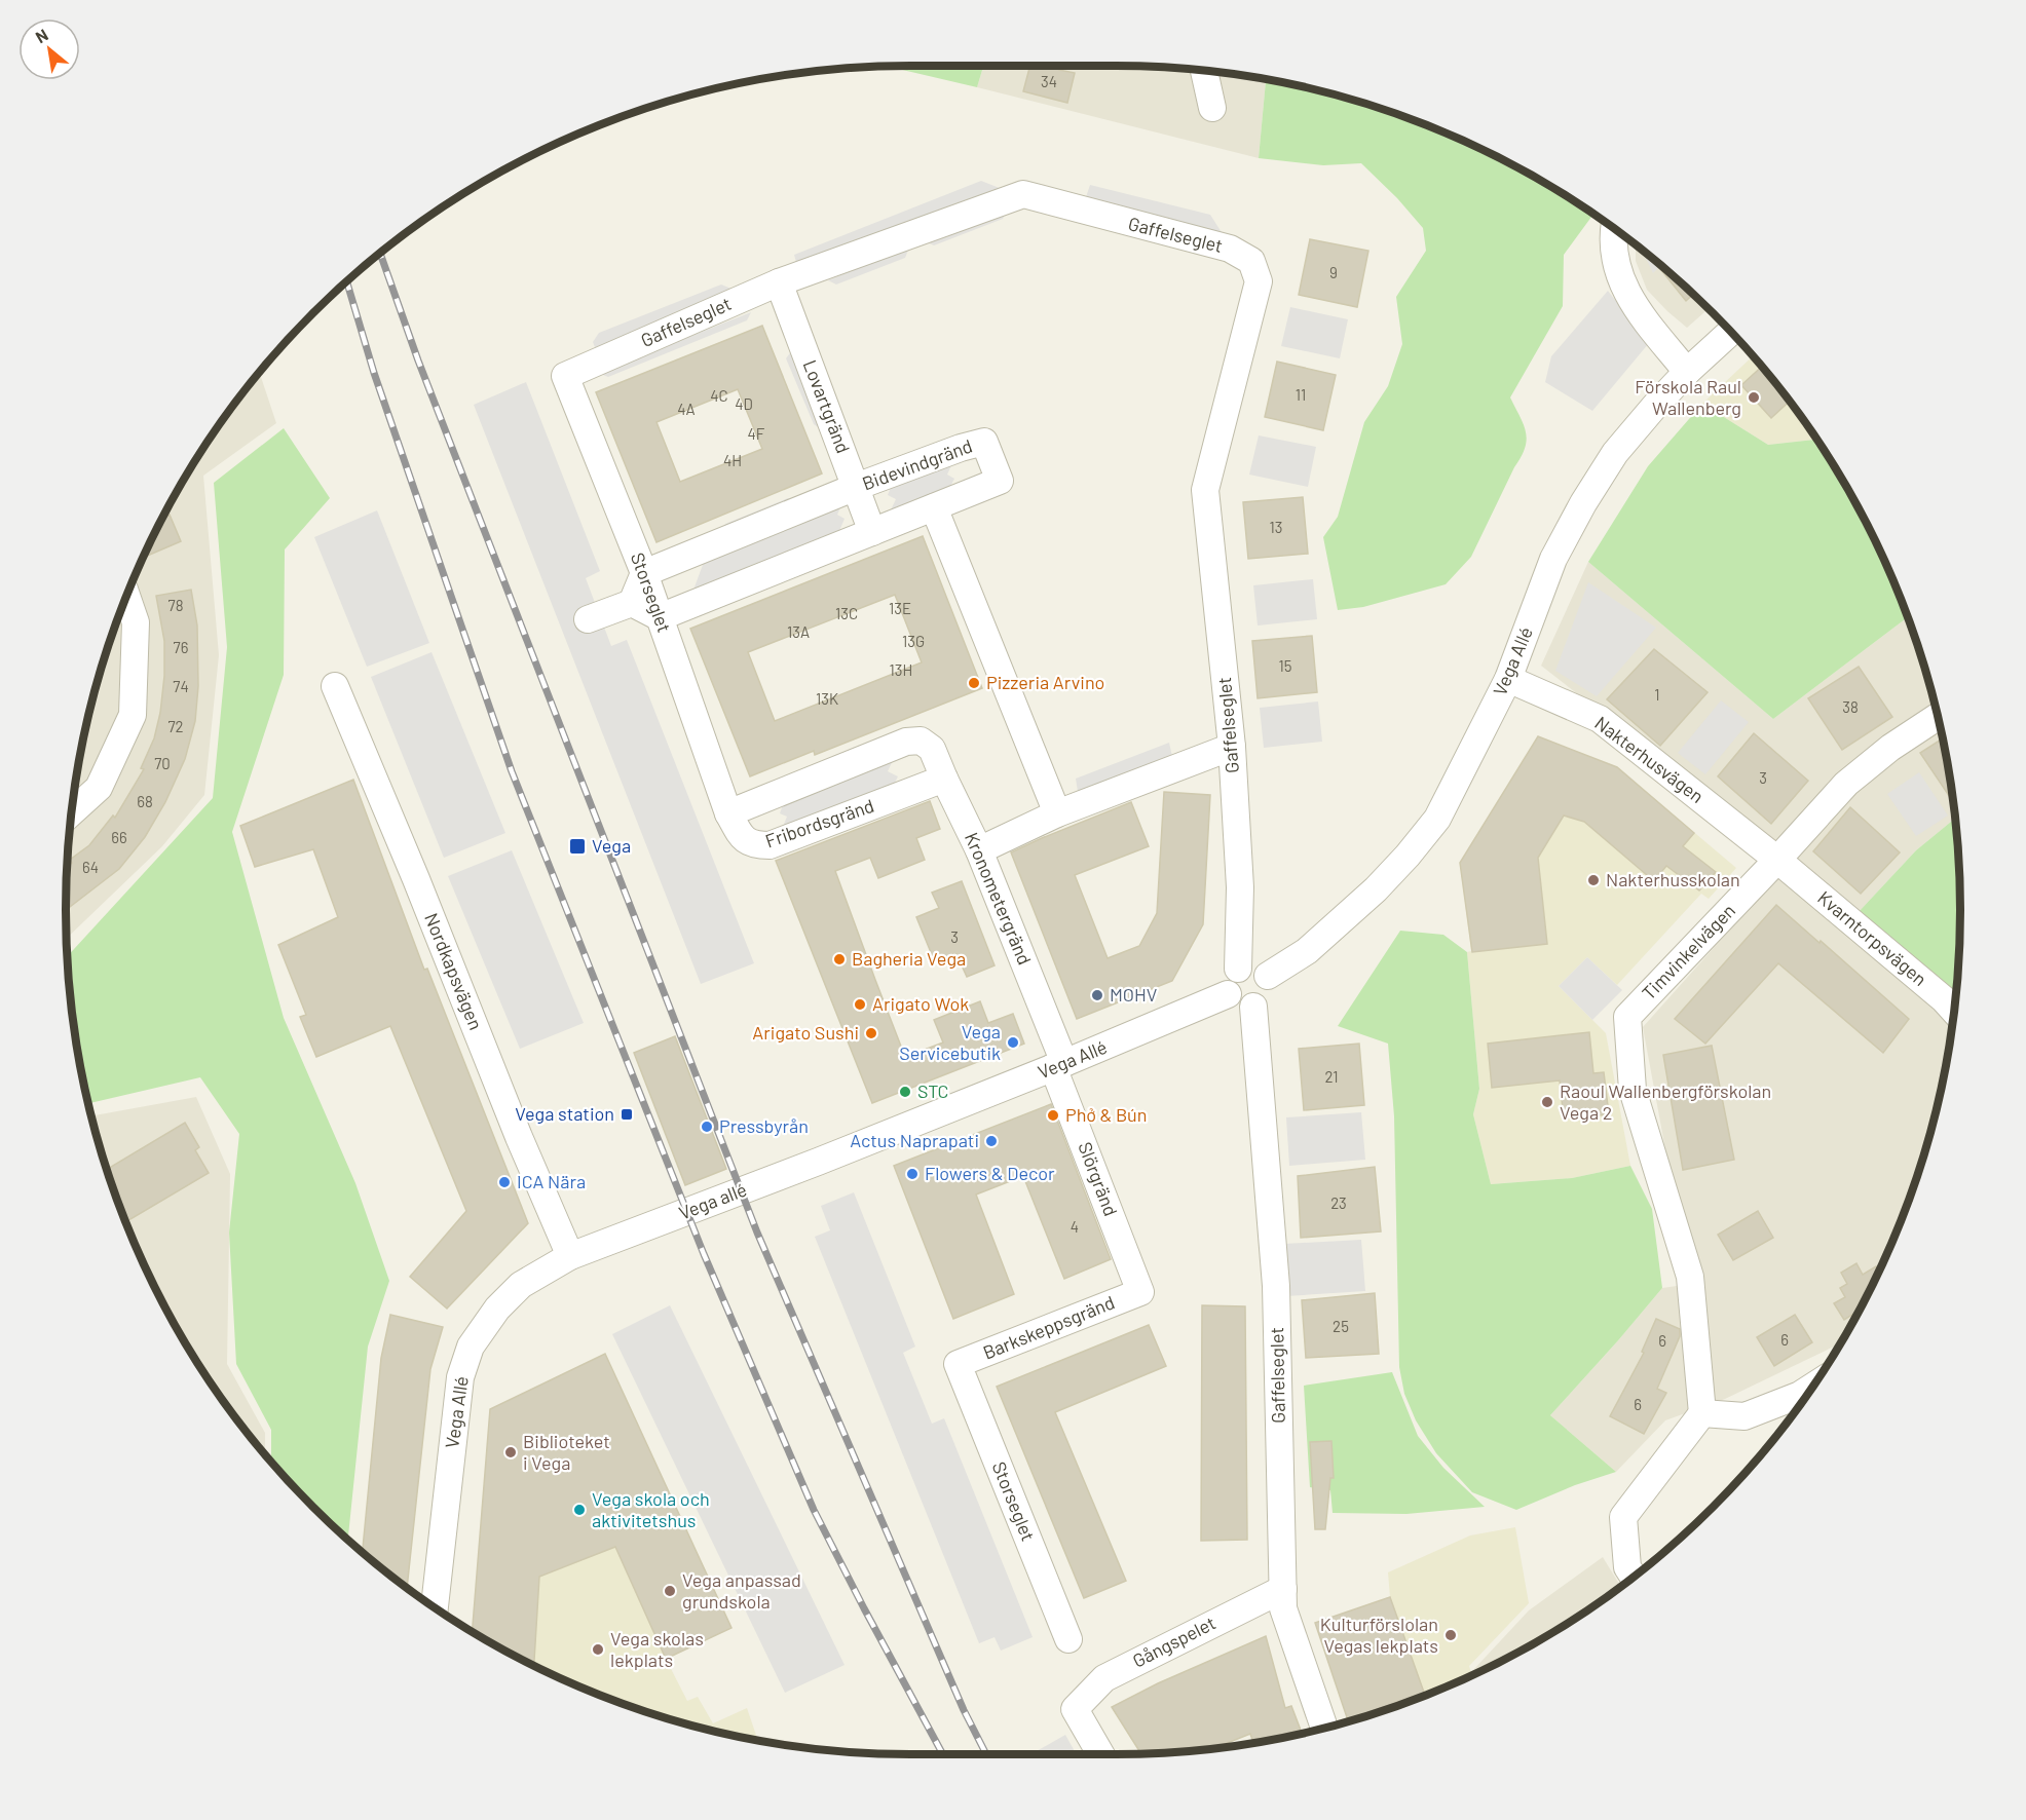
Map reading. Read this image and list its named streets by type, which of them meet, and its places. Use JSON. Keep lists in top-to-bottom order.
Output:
{
  "streets": {
    "street": [
      "Gaffelseglet",
      "Lovartgränd",
      "Bidevindgränd",
      "Storseglet",
      "Vega Allé",
      "Nakterhusvägen",
      "Fribordsgränd",
      "Kronometergränd",
      "Kvarntorpsvägen",
      "Timvinkelvägen",
      "Nordkapsvägen",
      "Slörgränd",
      "Vega allé",
      "Barkskeppsgränd",
      "Gångspelet"
    ]
  },
  "crossings": [
    ["Gaffelseglet", "Lovartgränd"],
    ["Gaffelseglet", "Storseglet"],
    ["Gaffelseglet", "Vega Allé"],
    ["Gaffelseglet", "Gångspelet"],
    ["Lovartgränd", "Bidevindgränd"],
    ["Bidevindgränd", "Storseglet"],
    ["Storseglet", "Fribordsgränd"],
    ["Storseglet", "Kronometergränd"],
    ["Storseglet", "Barkskeppsgränd"],
    ["Vega Allé", "Nakterhusvägen"],
    ["Vega Allé", "Kronometergränd"],
    ["Vega Allé", "Nordkapsvägen"],
    ["Vega Allé", "Slörgränd"],
    ["Vega Allé", "Vega allé"],
    ["Nakterhusvägen", "Kvarntorpsvägen"],
    ["Nakterhusvägen", "Timvinkelvägen"],
    ["Fribordsgränd", "Kronometergränd"],
    ["Kronometergränd", "Slörgränd"],
    ["Kvarntorpsvägen", "Timvinkelvägen"],
    ["Nordkapsvägen", "Vega allé"],
    ["Slörgränd", "Barkskeppsgränd"]
  ],
  "places": {
    "other": [
      "Förskola Raul Wallenberg",
      "Pizzeria Arvino",
      "Nakterhusskolan",
      "Bagheria Vega",
      "MOHV",
      "Arigato Wok",
      "Arigato Sushi",
      "Vega Servicebutik",
      "STC",
      "Raoul Wallenbergförskolan Vega 2",
      "Phở & Bún",
      "Pressbyrån",
      "Actus Naprapati",
      "Flowers & Decor",
      "ICA Nära",
      "Biblioteket i Vega",
      "Vega skola och aktivitetshus",
      "Vega anpassad grundskola",
      "Kulturförslolan Vegas lekplats",
      "Vega skolas lekplats"
    ],
    "transit": ["Vega", "Vega station"]
  },
  "house_numbers": [
    "34",
    "9",
    "11",
    "4C",
    "4D",
    "4A",
    "4F",
    "4H",
    "13",
    "78",
    "13E",
    "13C",
    "13A",
    "13G",
    "76",
    "15",
    "13H",
    "74",
    "1",
    "13K",
    "38",
    "72",
    "70",
    "3",
    "68",
    "66",
    "64",
    "3",
    "21",
    "23",
    "4",
    "25",
    "6",
    "6",
    "6"
  ],
  "north": "top left"
}
